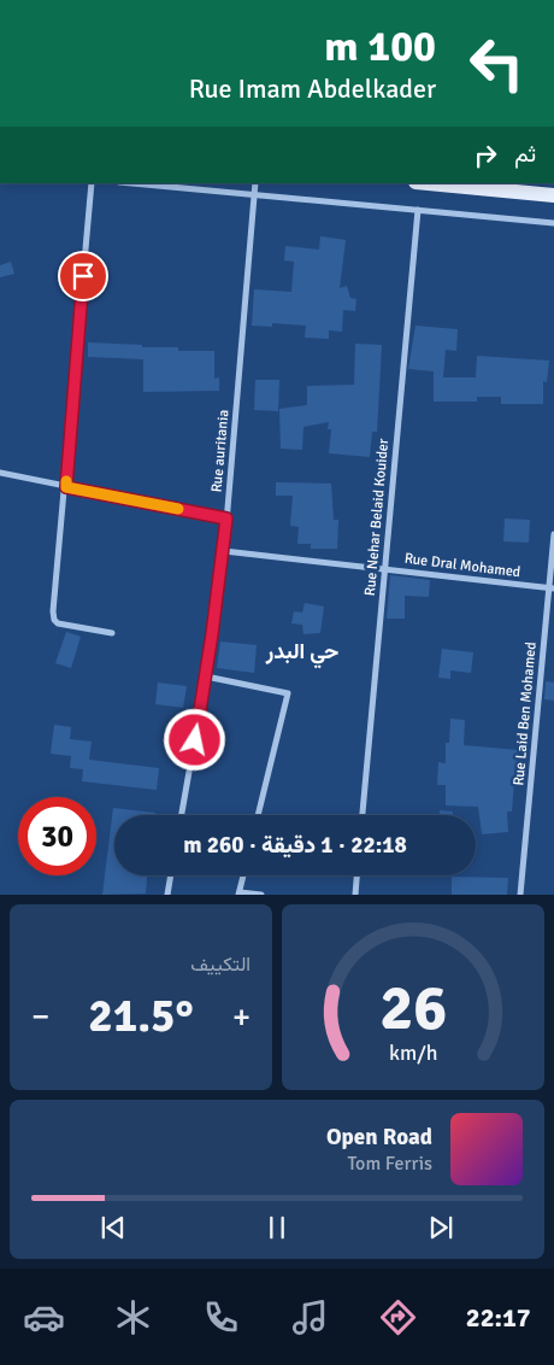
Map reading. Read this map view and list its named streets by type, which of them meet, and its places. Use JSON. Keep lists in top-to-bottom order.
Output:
{
  "streets": {
    "street": [
      "Rue auritania",
      "Rue Nehar Belaid Kouider",
      "Rue Dral Mohamed",
      "Rue Laid Ben Mohamed"
    ]
  },
  "crossings": [
    ["Rue auritania", "Rue Dral Mohamed"],
    ["Rue Nehar Belaid Kouider", "Rue Dral Mohamed"],
    ["Rue Dral Mohamed", "Rue Laid Ben Mohamed"]
  ],
  "districts": ["حي البدر"],
  "page": {
    "turn": ["100 m", "Rue Imam Abdelkader"],
    "then": "ثم",
    "limit": "30",
    "trip": "22:18 · 1 دقيقة · 260 m",
    "tile": "التكييف",
    "heat": ["−", "21.5°", "+"],
    "song": ["Open Road", "Tom Ferris"],
    "tabs": "22:17",
    "gauge": ["26", "km/h"]
  }
}
